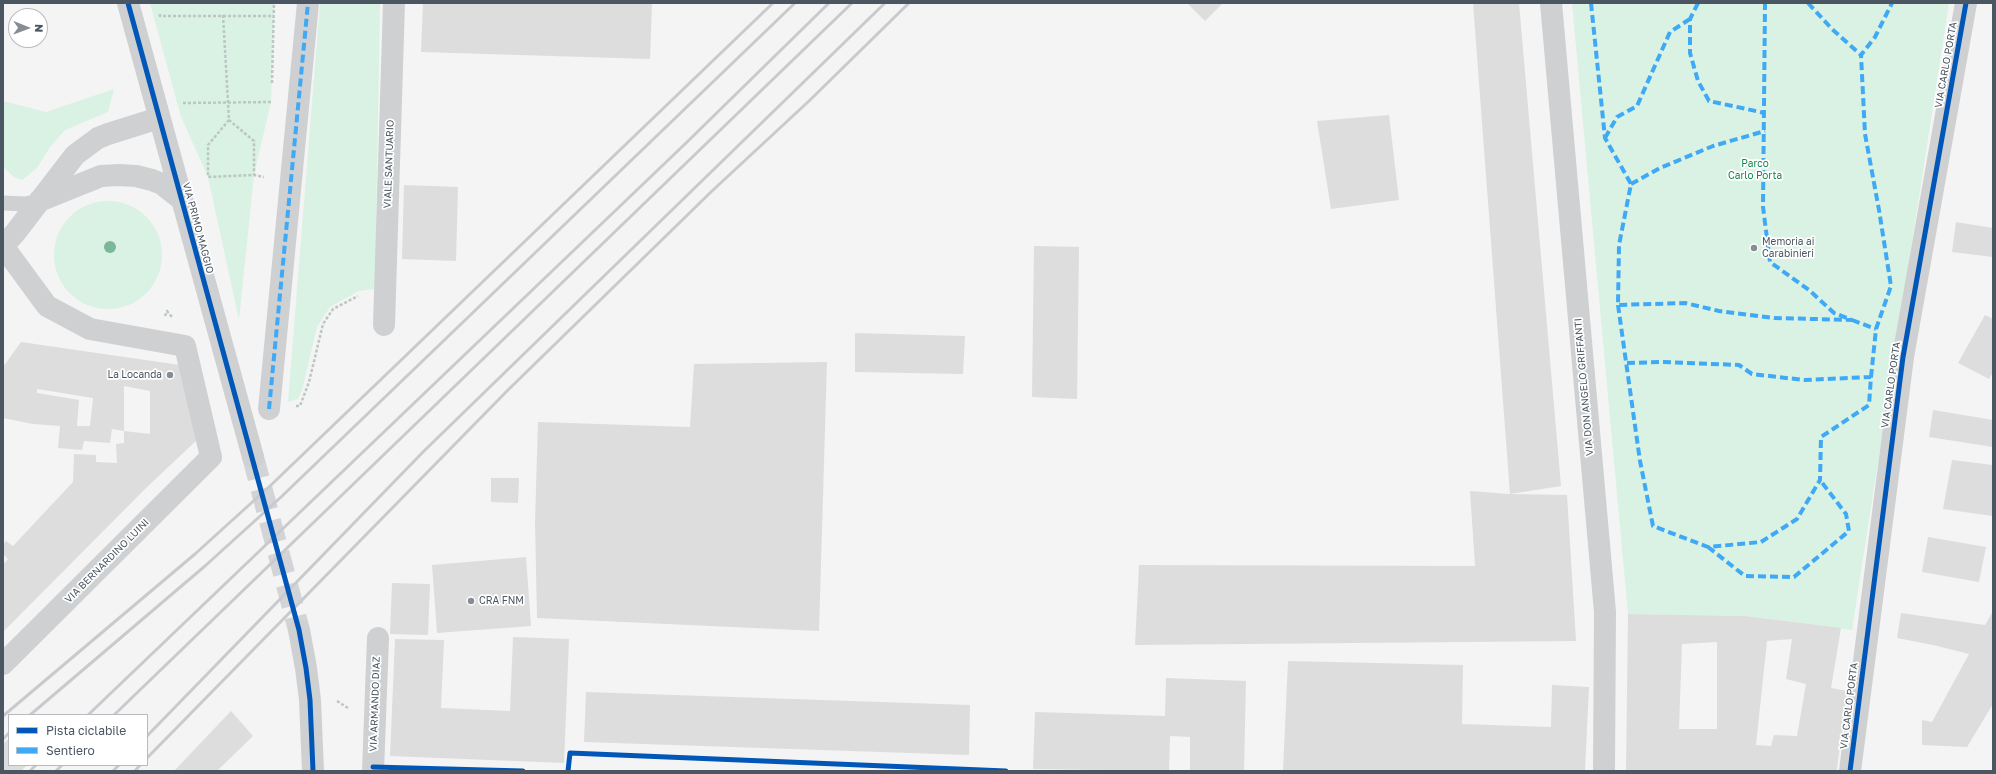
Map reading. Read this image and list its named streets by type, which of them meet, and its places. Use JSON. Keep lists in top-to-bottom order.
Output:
{
  "streets": {
    "street": [
      "VIA CARLO PORTA",
      "VIALE SANTUARIO",
      "VIA PRIMO MAGGIO",
      "VIA DON ANGELO GRIFFANTI",
      "VIA BERNARDINO LUINI",
      "VIA ARMANDO DIAZ"
    ]
  },
  "parks": ["Parco Carlo Porta"],
  "places": ["Memoria ai Carabinieri", "La Locanda", "CRA FNM"],
  "legend": ["Pista ciclabile", "Sentiero"],
  "north": "right"
}
